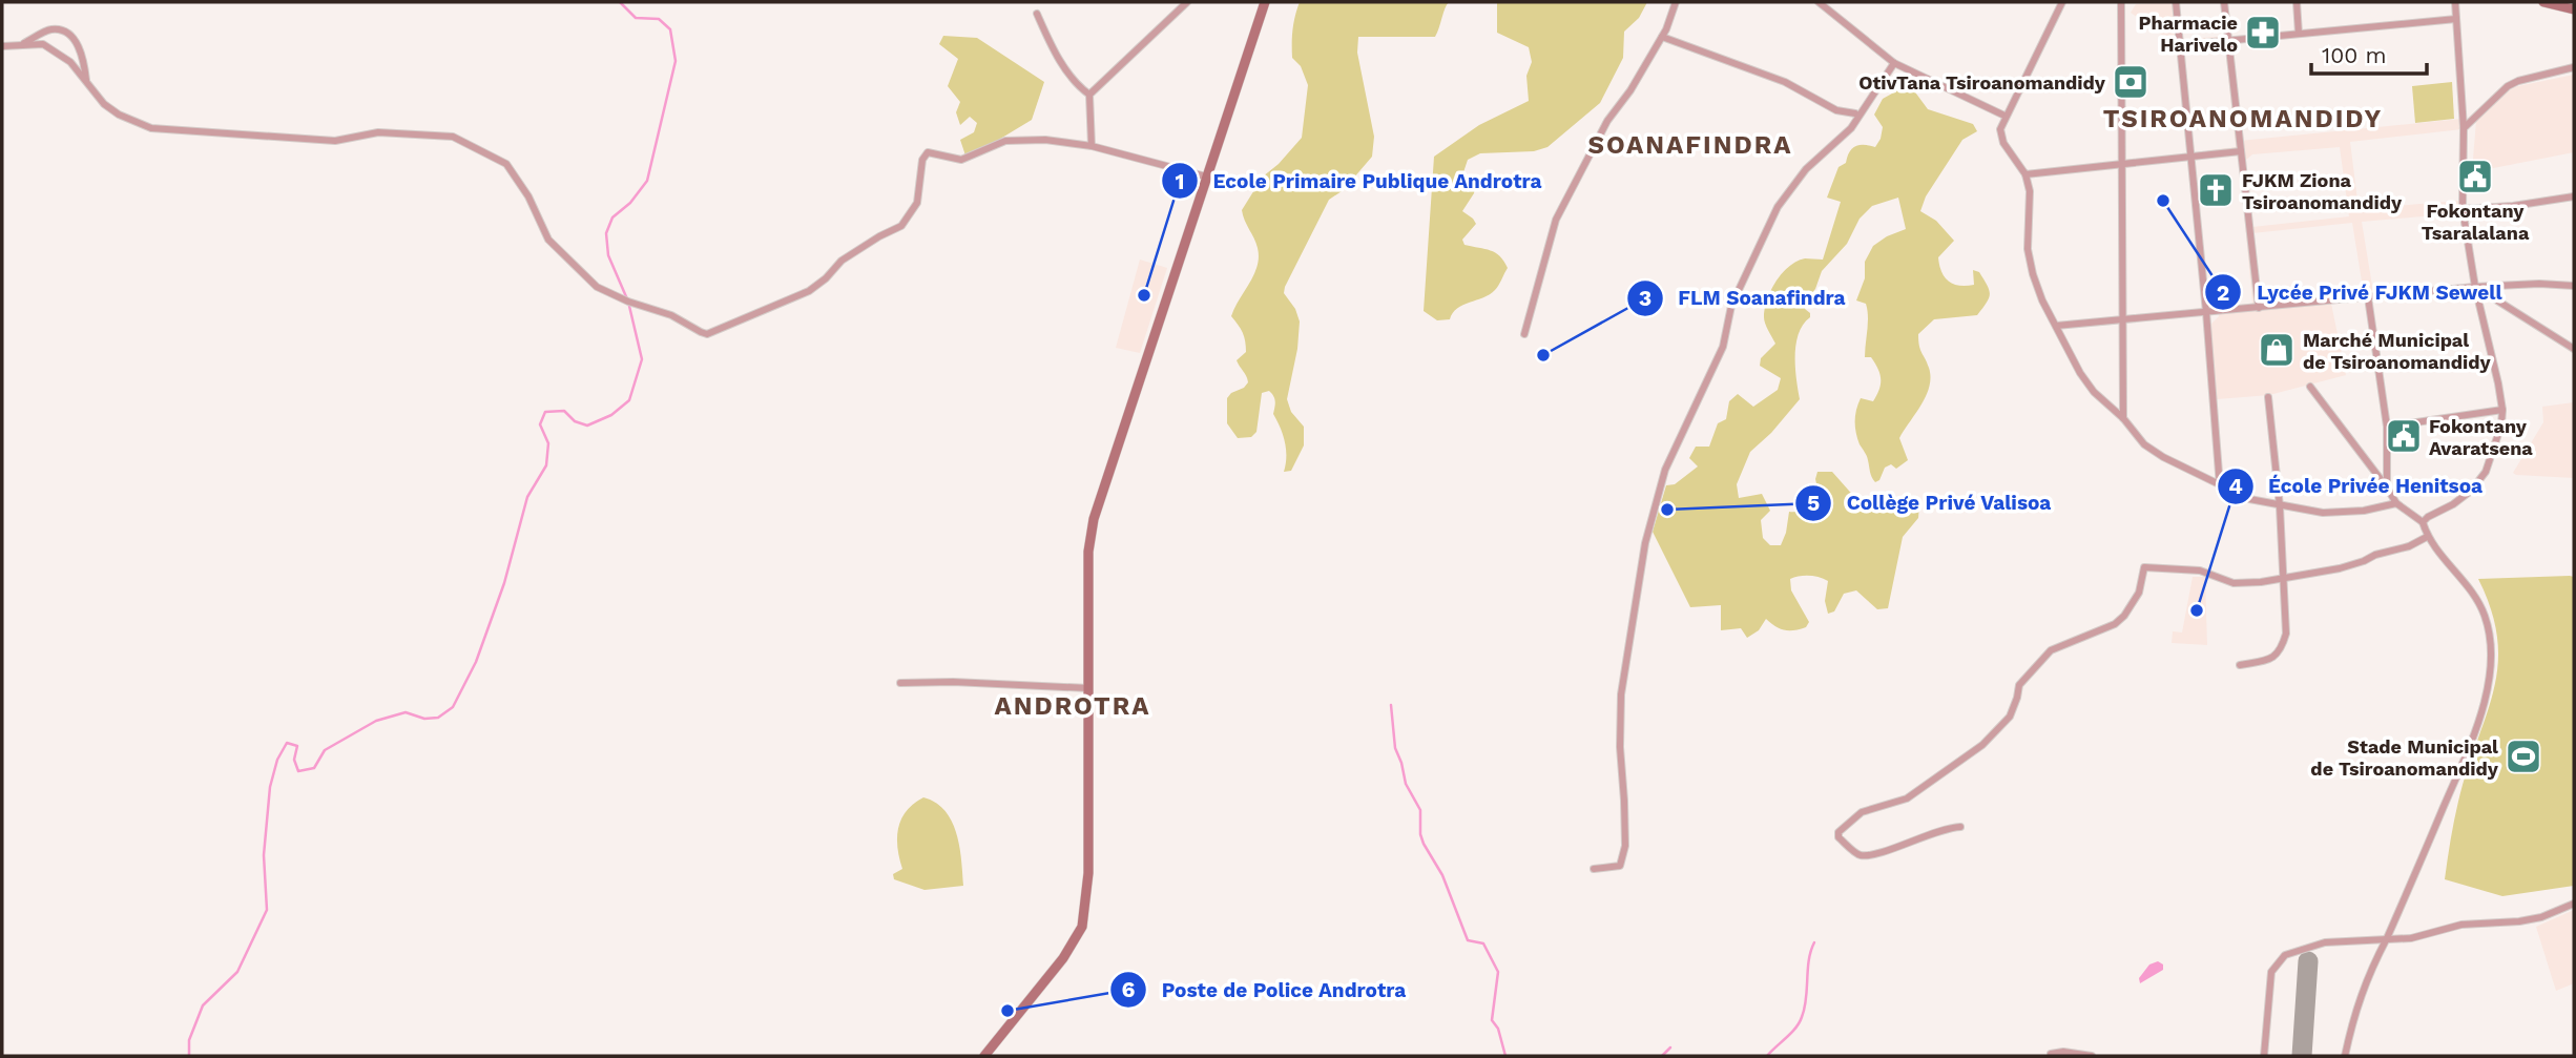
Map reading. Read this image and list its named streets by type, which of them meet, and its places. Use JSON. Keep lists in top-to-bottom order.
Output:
{
  "districts": ["TSIROANOMANDIDY", "SOANAFINDRA", "ANDROTRA"],
  "places": {
    "pharmacy": ["Pharmacie Harivelo"],
    "bank": ["OtivTana Tsiroanomandidy"],
    "public building": ["Fokontany Tsaralalana", "Fokontany Avaratsena"],
    "church": ["FJKM Ziona Tsiroanomandidy"],
    "other": [
      "Lycée Privé FJKM Sewell",
      "Ecole Primaire Publique Androtra",
      "FLM Soanafindra",
      "Collège Privé Valisoa",
      "École Privée Henitsoa",
      "Poste de Police Androtra"
    ],
    "shop": ["Marché Municipal de Tsiroanomandidy"],
    "sports": ["Stade Municipal de Tsiroanomandidy"]
  },
  "scale_bar": "100 m"
}
